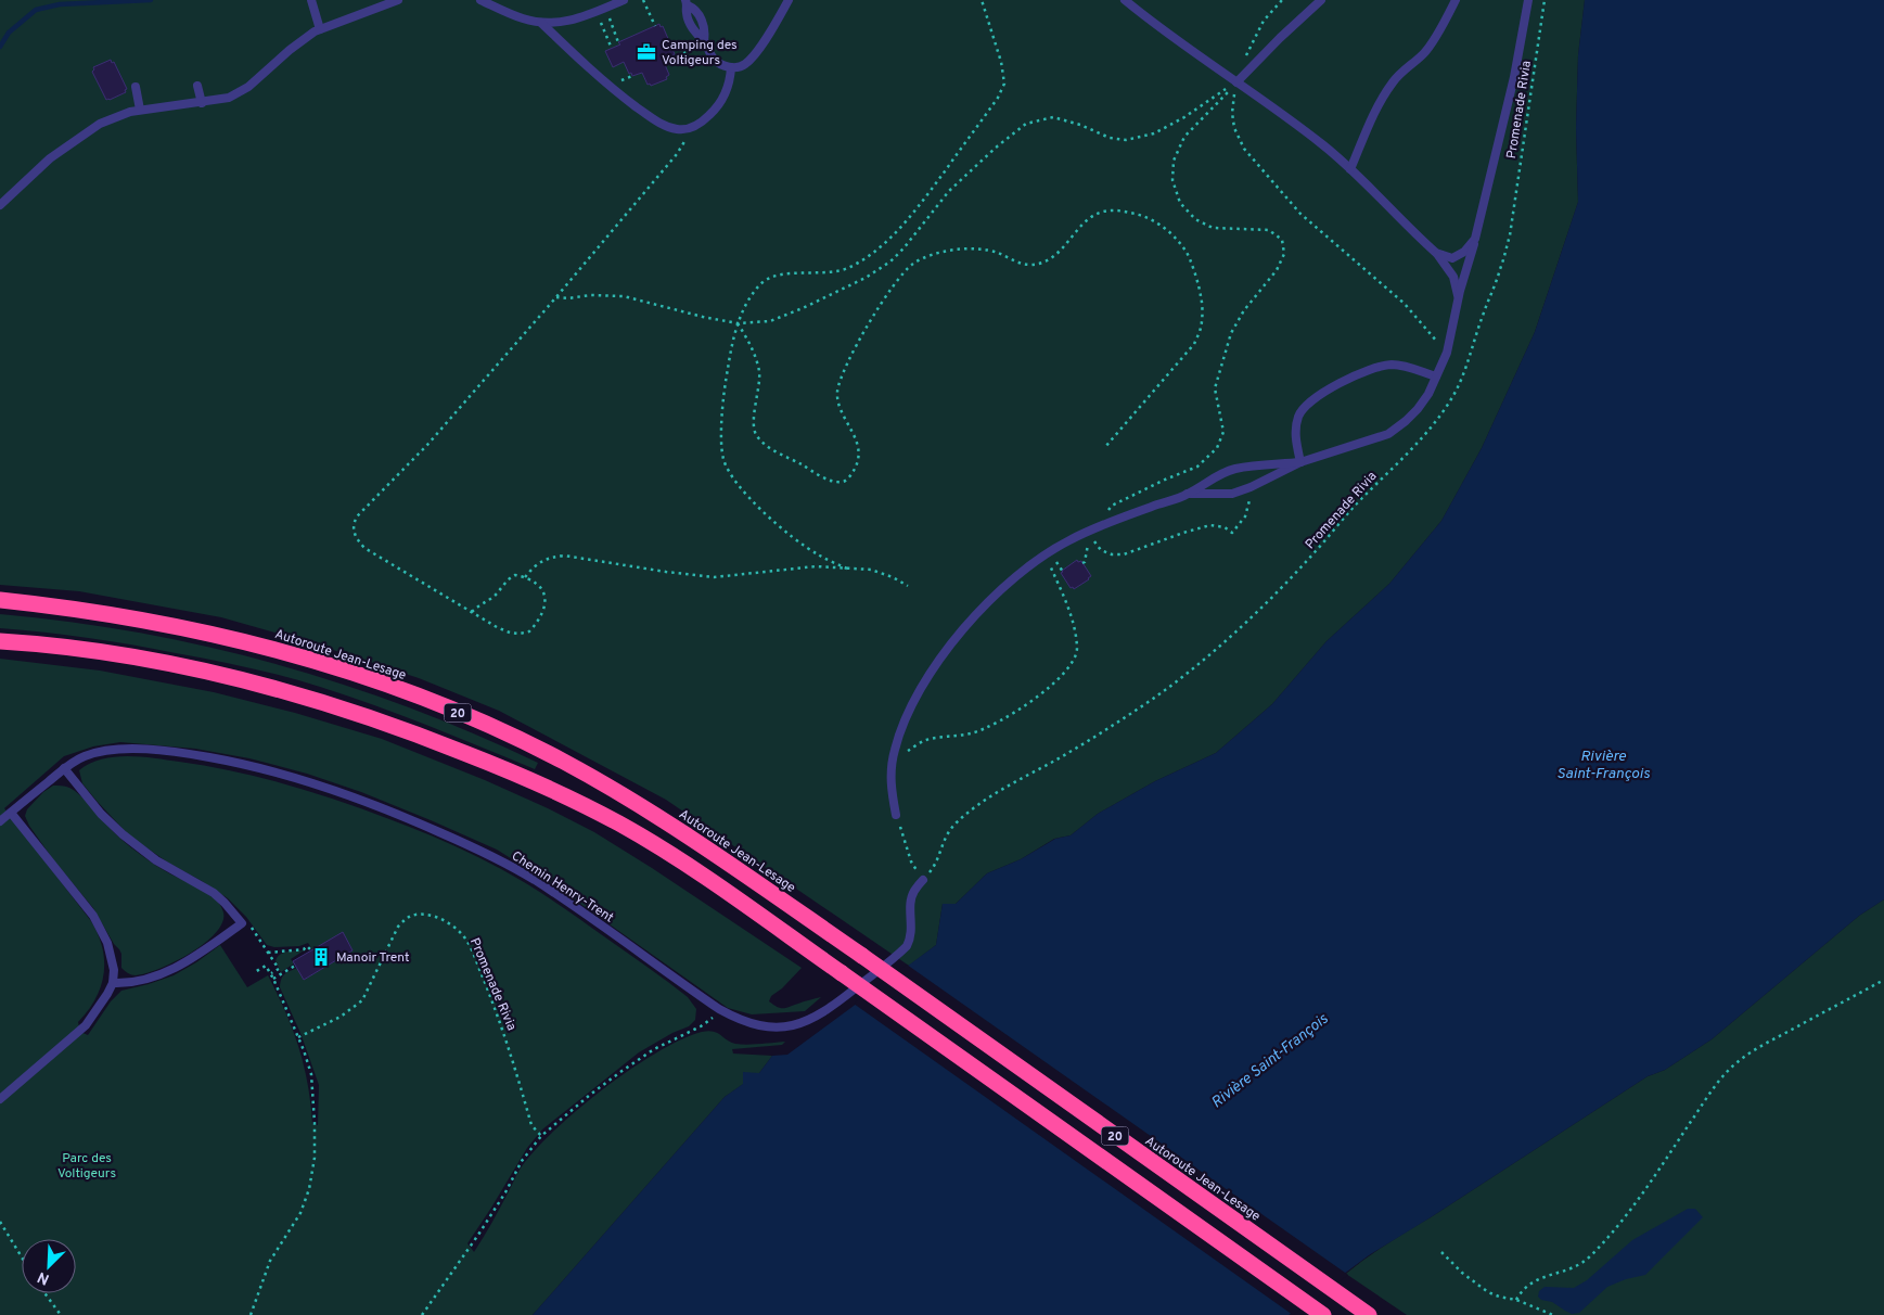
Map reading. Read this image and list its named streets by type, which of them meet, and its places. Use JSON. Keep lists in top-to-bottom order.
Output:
{
  "streets": {
    "highway": ["Autoroute Jean-Lesage", "20"],
    "lane": ["Chemin Henry-Trent"],
    "path": ["Promenade Rivia"]
  },
  "crossings": [
    ["Promenade Rivia", "Chemin Henry-Trent"]
  ],
  "water": ["Rivière Saint-François"],
  "parks": ["Parc des Voltigeurs"],
  "places": {
    "office": ["Camping des Voltigeurs"],
    "building": ["Manoir Trent"]
  },
  "north": "bottom left"
}
